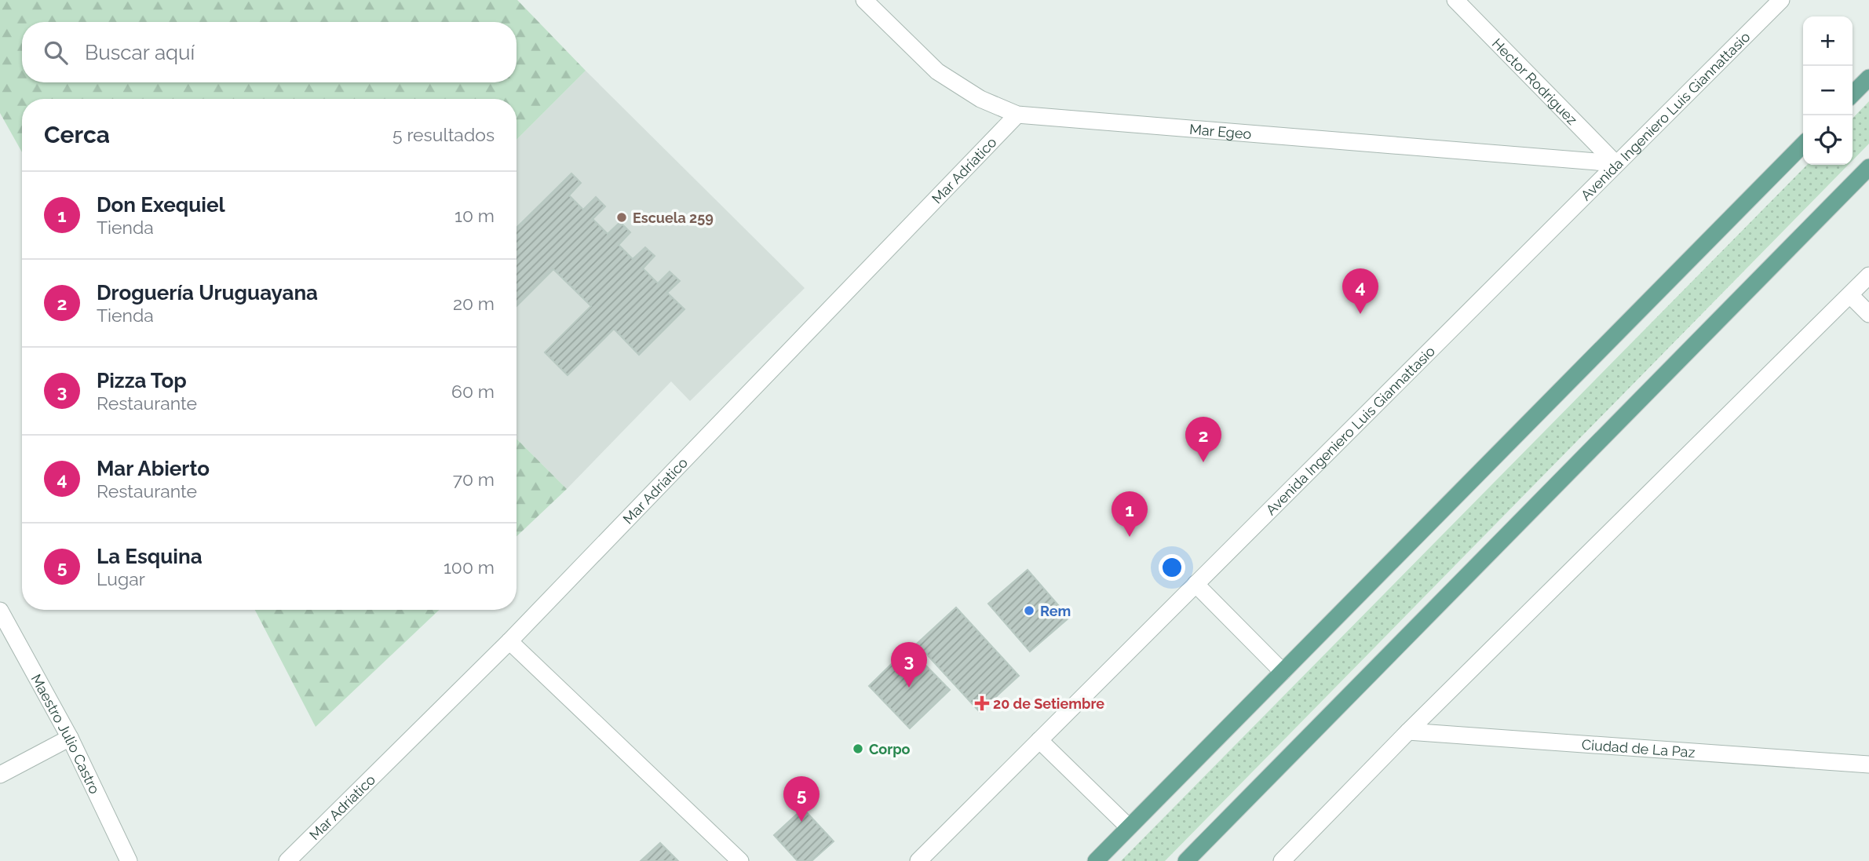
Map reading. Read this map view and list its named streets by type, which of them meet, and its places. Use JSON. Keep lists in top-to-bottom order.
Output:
{
  "streets": {
    "street": [
      "Hector Rodriguez",
      "Avenida Ingeniero Luis Giannattasio",
      "Mar Egeo",
      "Mar Adríatico",
      "Maestro Julio Castro",
      "Ciudad de La Paz"
    ]
  },
  "crossings": [
    ["Hector Rodriguez", "Avenida Ingeniero Luis Giannattasio"],
    ["Hector Rodriguez", "Mar Egeo"],
    ["Avenida Ingeniero Luis Giannattasio", "Mar Egeo"],
    ["Mar Egeo", "Mar Adríatico"]
  ],
  "places": {
    "other": ["Escuela 259", "Rem", "Corpo"],
    "health": ["20 de Setiembre"]
  },
  "page": {
    "map_buttons": ["+", "−"],
    "search": "Buscar aquí",
    "heading": ["Cerca", "5 resultados"],
    "list": [
      {
        "mark": "1",
        "name": "Don Exequiel",
        "note": "Tienda",
        "value": "10 m"
      },
      {
        "mark": "2",
        "name": "Droguería Uruguayana",
        "note": "Tienda",
        "value": "20 m"
      },
      {
        "mark": "3",
        "name": "Pizza Top",
        "note": "Restaurante",
        "value": "60 m"
      },
      {
        "mark": "4",
        "name": "Mar Abierto",
        "note": "Restaurante",
        "value": "70 m"
      },
      {
        "mark": "5",
        "name": "La Esquina",
        "note": "Lugar",
        "value": "100 m"
      }
    ],
    "pins": [
      "4",
      "2",
      "1",
      "3",
      "5"
    ]
  }
}
